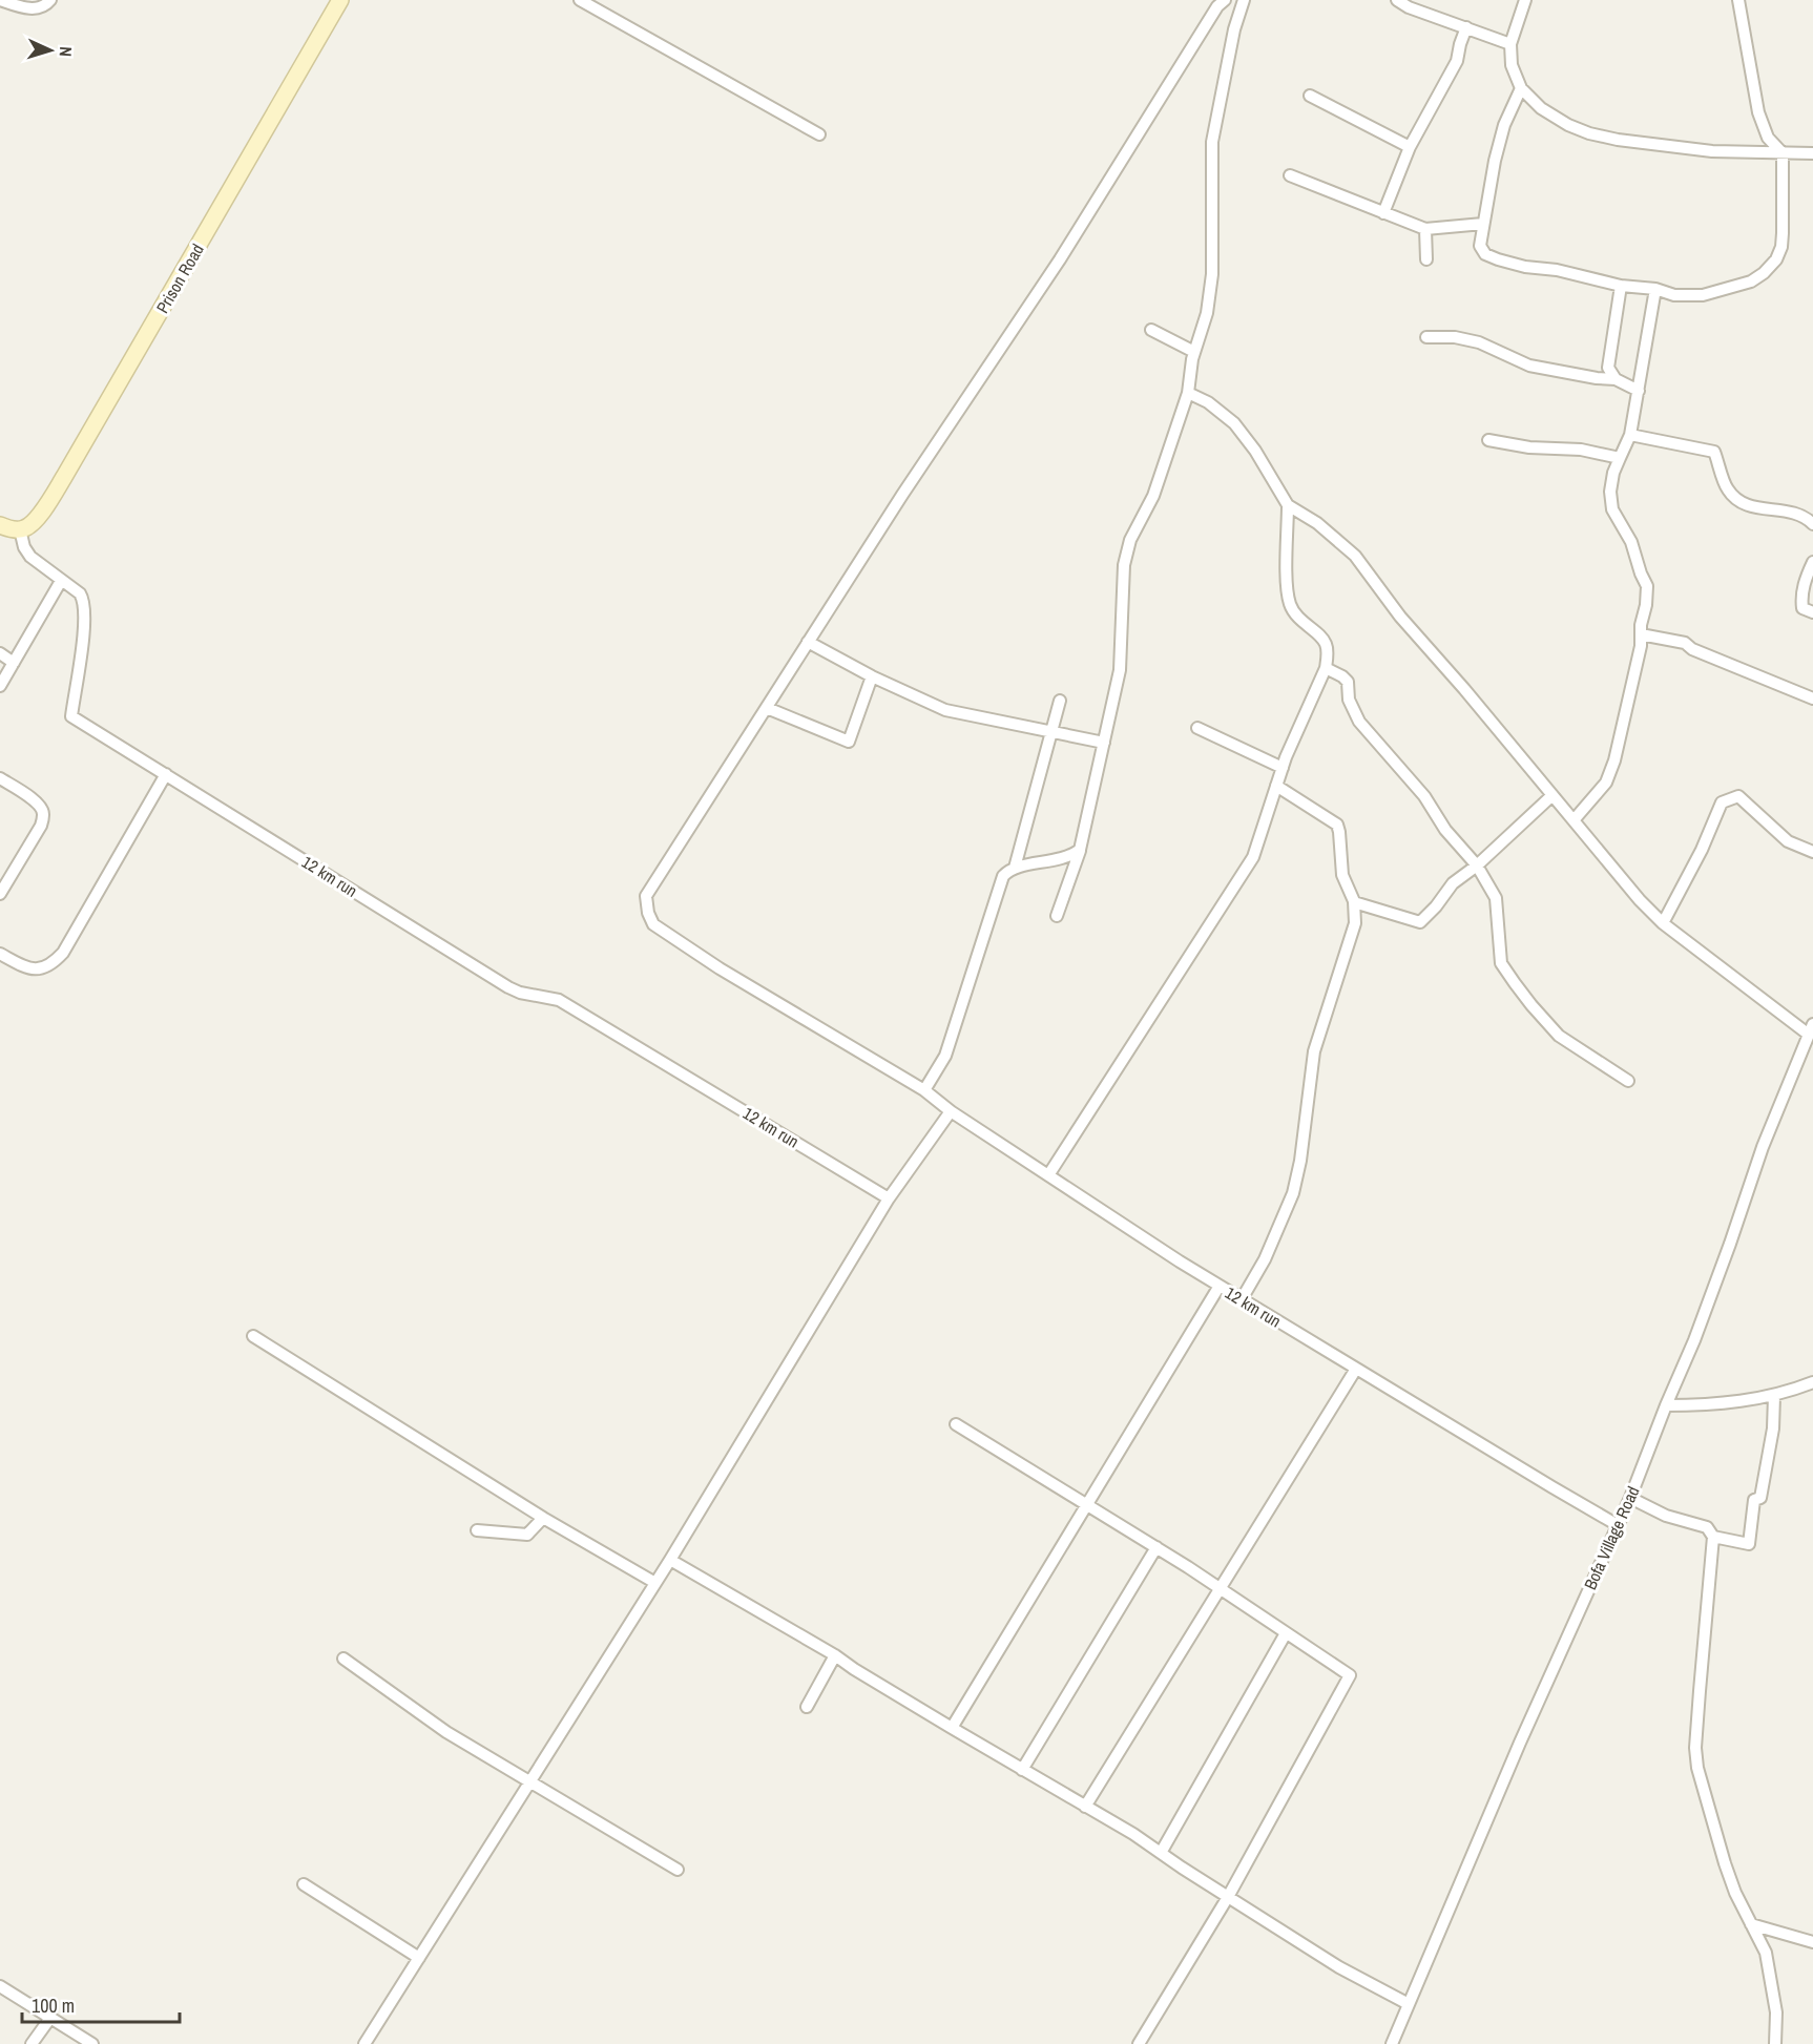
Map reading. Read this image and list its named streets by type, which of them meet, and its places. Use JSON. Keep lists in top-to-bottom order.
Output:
{
  "streets": {
    "street": ["Prison Road", "12 km run", "Bofa Village Road"]
  },
  "crossings": [
    ["Prison Road", "12 km run"],
    ["12 km run", "Bofa Village Road"]
  ],
  "scale_bar": "100 m",
  "north": "right"
}
